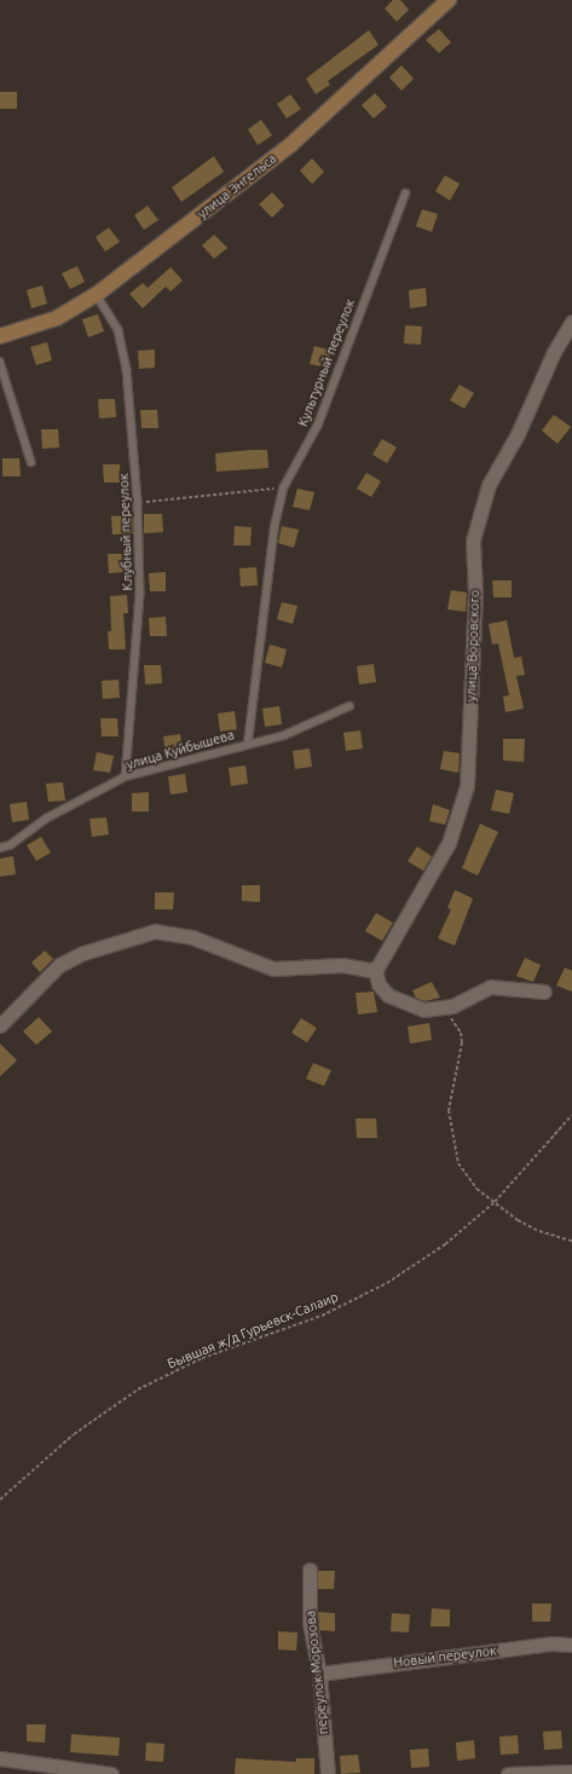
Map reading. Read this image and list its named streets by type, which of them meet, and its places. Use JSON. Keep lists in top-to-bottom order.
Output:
{
  "streets": {
    "street": [
      "улица Энгельса",
      "улица Воровского",
      "Новый переулок",
      "переулок Морозова"
    ],
    "lane": ["Культурный переулок", "Клубный переулок", "улица Куйбышева"],
    "path": ["Бывшая ж/д Гурьевск-Салаир"]
  },
  "crossings": [
    ["улица Энгельса", "Клубный переулок"],
    ["Культурный переулок", "улица Куйбышева"],
    ["Клубный переулок", "улица Куйбышева"],
    ["Новый переулок", "переулок Морозова"]
  ]
}
